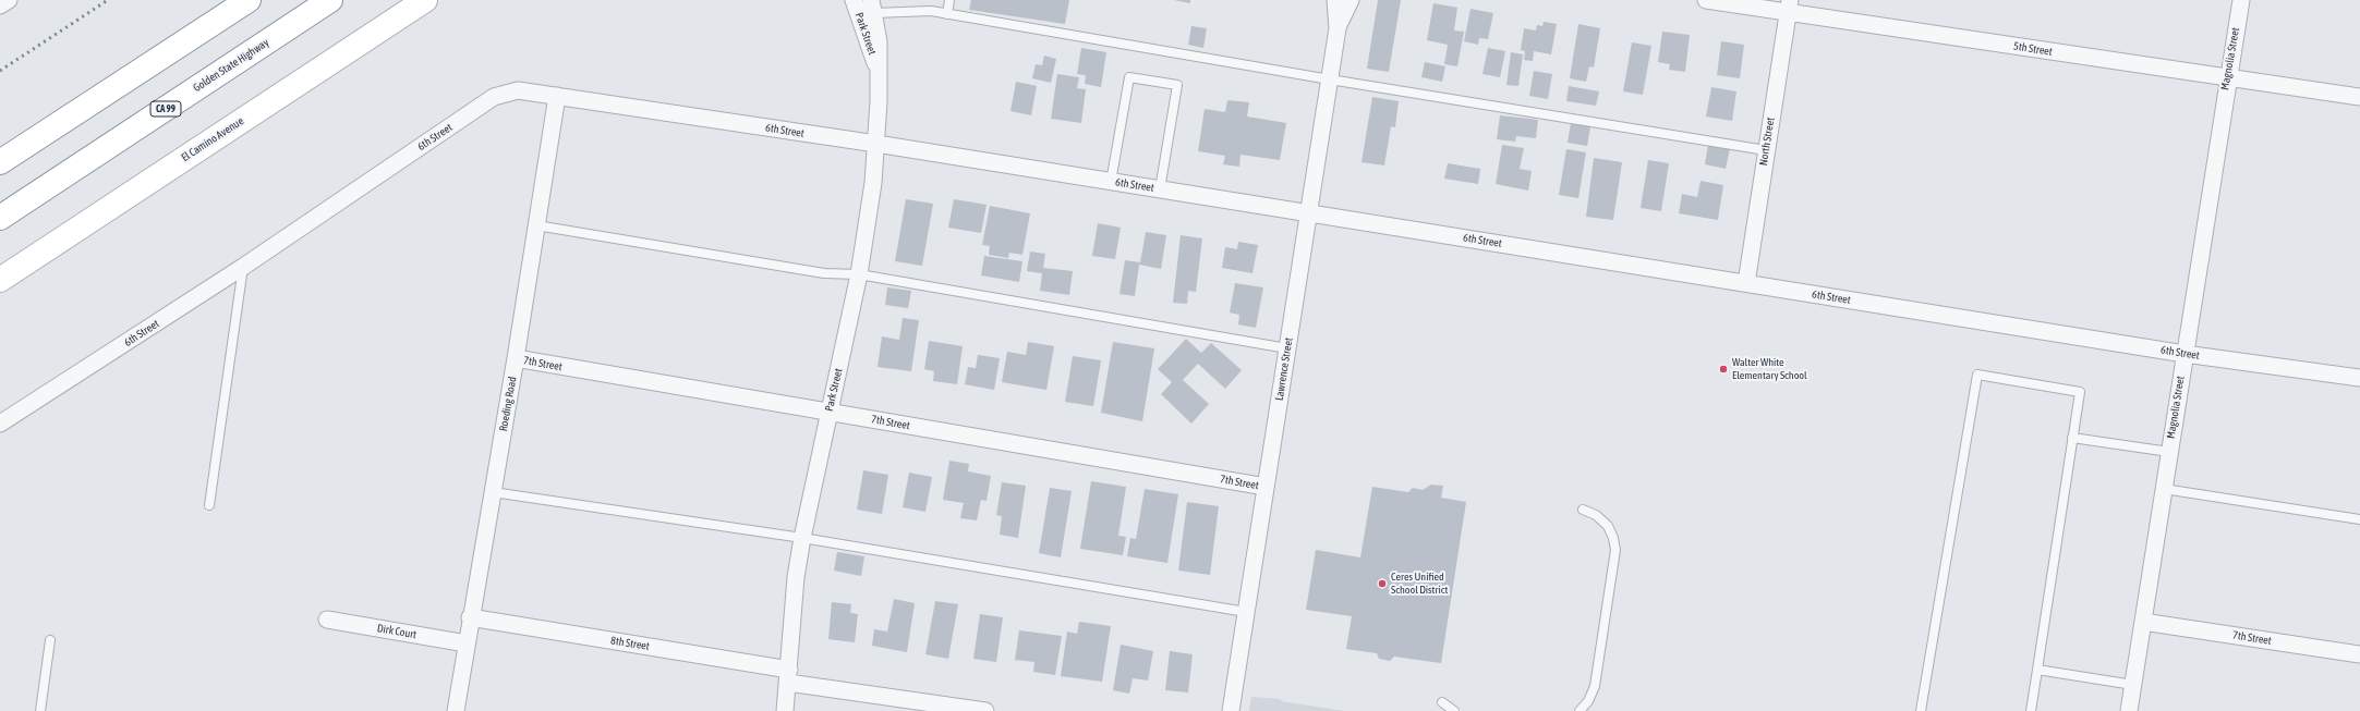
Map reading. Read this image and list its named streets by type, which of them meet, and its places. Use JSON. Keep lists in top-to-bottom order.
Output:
{
  "streets": {
    "main road": ["Golden State Highway", "CA 99", "El Camino Avenue"],
    "street": [
      "Park Street",
      "5th Street",
      "Magnolia Street",
      "6th Street",
      "North Street",
      "7th Street",
      "Lawrence Street",
      "Roeding Road",
      "Dirk Court",
      "8th Street"
    ]
  },
  "crossings": [
    ["Park Street", "6th Street"],
    ["Park Street", "7th Street"],
    ["Park Street", "8th Street"],
    ["5th Street", "Magnolia Street"],
    ["5th Street", "North Street"],
    ["Magnolia Street", "6th Street"],
    ["Magnolia Street", "7th Street"],
    ["6th Street", "North Street"],
    ["6th Street", "Lawrence Street"],
    ["6th Street", "Roeding Road"],
    ["7th Street", "Lawrence Street"],
    ["7th Street", "Roeding Road"],
    ["Roeding Road", "Dirk Court"],
    ["Roeding Road", "8th Street"]
  ],
  "places": ["Walter White Elementary School", "Ceres Unified School District"]
}
